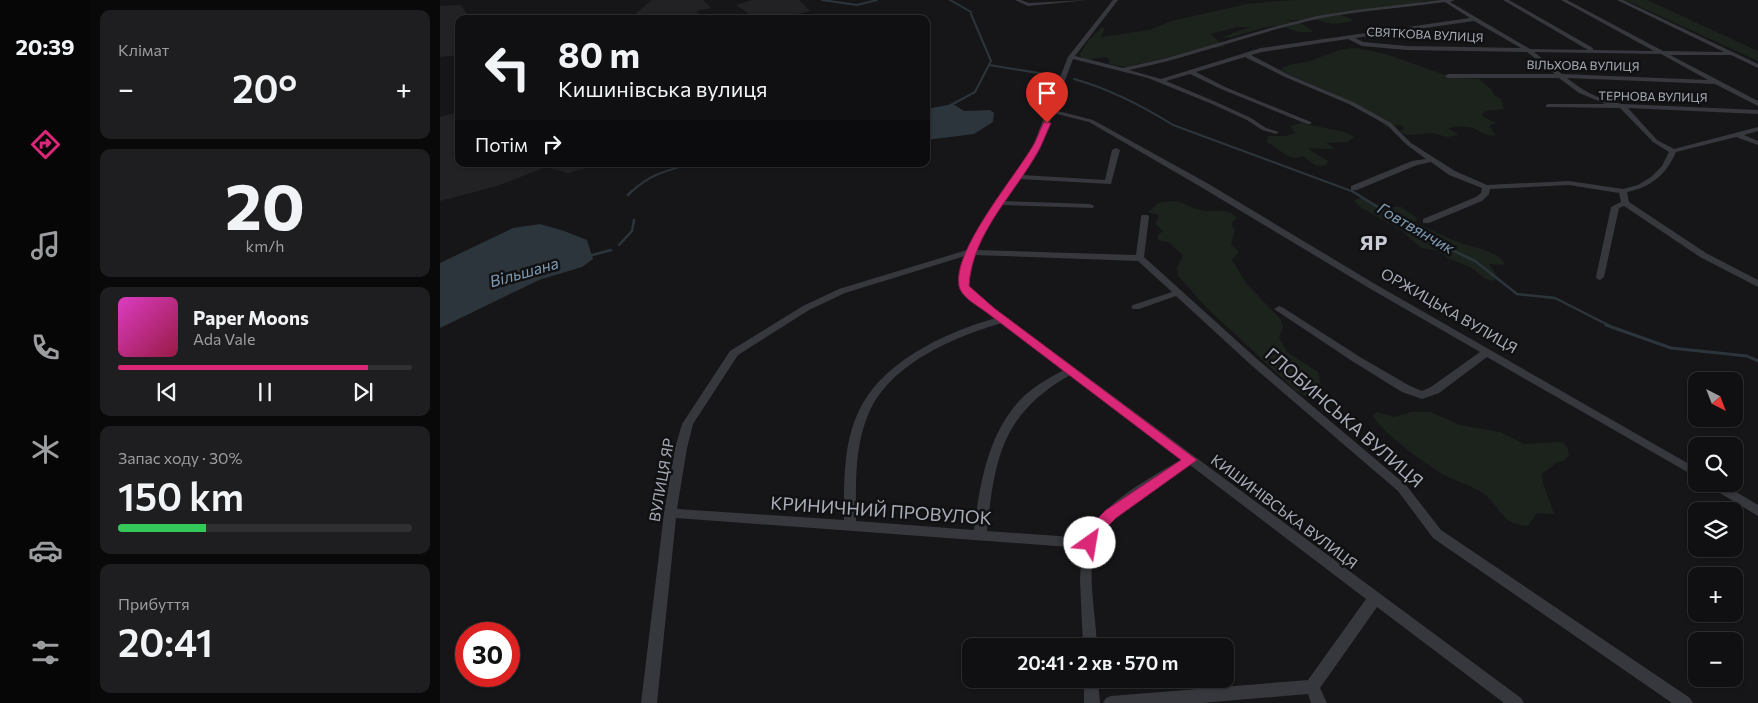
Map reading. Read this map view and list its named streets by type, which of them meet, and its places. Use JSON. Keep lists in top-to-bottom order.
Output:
{
  "streets": {
    "street": [
      "СВЯТКОВА ВУЛИЦЯ",
      "ВІЛЬХОВА ВУЛИЦЯ",
      "ТЕРНОВА ВУЛИЦЯ",
      "ОРЖИЦЬКА ВУЛИЦЯ",
      "ГЛОБИНСЬКА ВУЛИЦЯ",
      "ВУЛИЦЯ ЯР",
      "КРИНИЧНИЙ ПРОВУЛОК",
      "КИШИНІВСЬКА ВУЛИЦЯ"
    ]
  },
  "crossings": [
    ["ОРЖИЦЬКА ВУЛИЦЯ", "КИШИНІВСЬКА ВУЛИЦЯ"],
    ["ГЛОБИНСЬКА ВУЛИЦЯ", "ВУЛИЦЯ ЯР"],
    ["ВУЛИЦЯ ЯР", "КРИНИЧНИЙ ПРОВУЛОК"],
    ["ВУЛИЦЯ ЯР", "КИШИНІВСЬКА ВУЛИЦЯ"]
  ],
  "districts": ["ЯР"],
  "water": ["Говтвянчик", "Вільшана"],
  "north": "bottom right",
  "page": {
    "tabs": "20:39",
    "tile": [
      "Клімат",
      ["20", "km/h"],
      ["Запас ходу · 30%", "150 km"],
      ["Прибуття", "20:41"]
    ],
    "turn": ["80 m", "Кишинівська вулиця"],
    "heat": ["−", "20°", "+"],
    "then": "Потім",
    "song": ["Paper Moons", "Ada Vale"],
    "map_buttons": ["+", "−"],
    "limit": "30",
    "trip": "20:41 · 2 хв · 570 m"
  }
}
